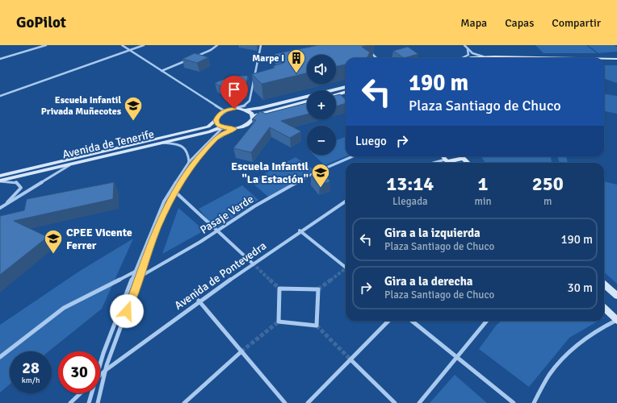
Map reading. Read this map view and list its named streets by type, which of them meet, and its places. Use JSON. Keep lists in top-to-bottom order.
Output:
{
  "streets": {
    "main road": ["Avenida de Tenerife"],
    "street": ["Pasaje Verde", "Avenida de Pontevedra"]
  },
  "places": {
    "building": ["Marpe I"],
    "school or university": ["Escuela Infantil Privada Muñecotes", "Escuela Infantil \"La Estación\"", "CPEE Vicente Ferrer"]
  },
  "page": {
    "header": "GoPilot",
    "nav": ["Mapa", "Capas", "Compartir"],
    "map_buttons": ["+", "−"],
    "turn": ["190 m", "Plaza Santiago de Chuco"],
    "then": "Luego",
    "eta": [
      "13:14",
      "Llegada",
      "1",
      "min",
      "250",
      "m"
    ],
    "list": [
      {
        "name": "Gira a la izquierda",
        "note": "Plaza Santiago de Chuco",
        "value": "190 m"
      },
      {
        "name": "Gira a la derecha",
        "note": "Plaza Santiago de Chuco",
        "value": "30 m"
      }
    ],
    "speed": "28 km/h",
    "limit": "30"
  }
}
